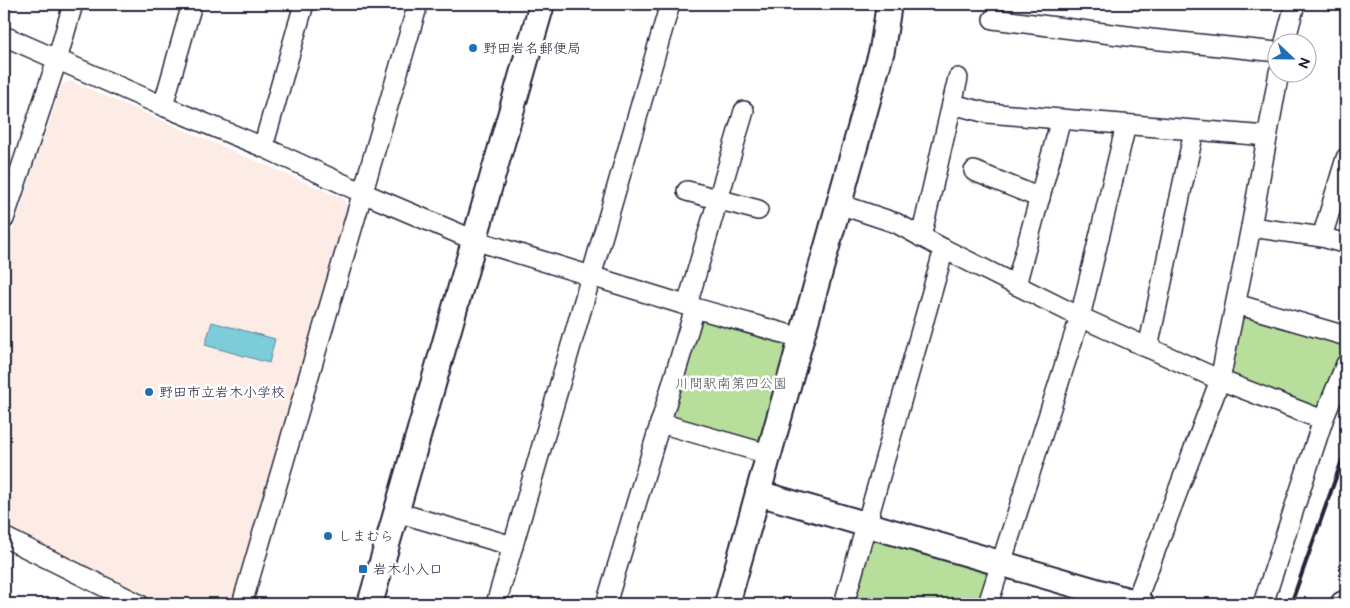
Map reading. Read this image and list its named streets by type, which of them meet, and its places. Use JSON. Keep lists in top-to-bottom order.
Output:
{
  "parks": ["川間駅南第四公園"],
  "places": {
    "other": ["野田岩名郵便局", "野田市立岩木小学校", "しまむら"],
    "transit": ["岩木小入口"]
  },
  "north": "right"
}
